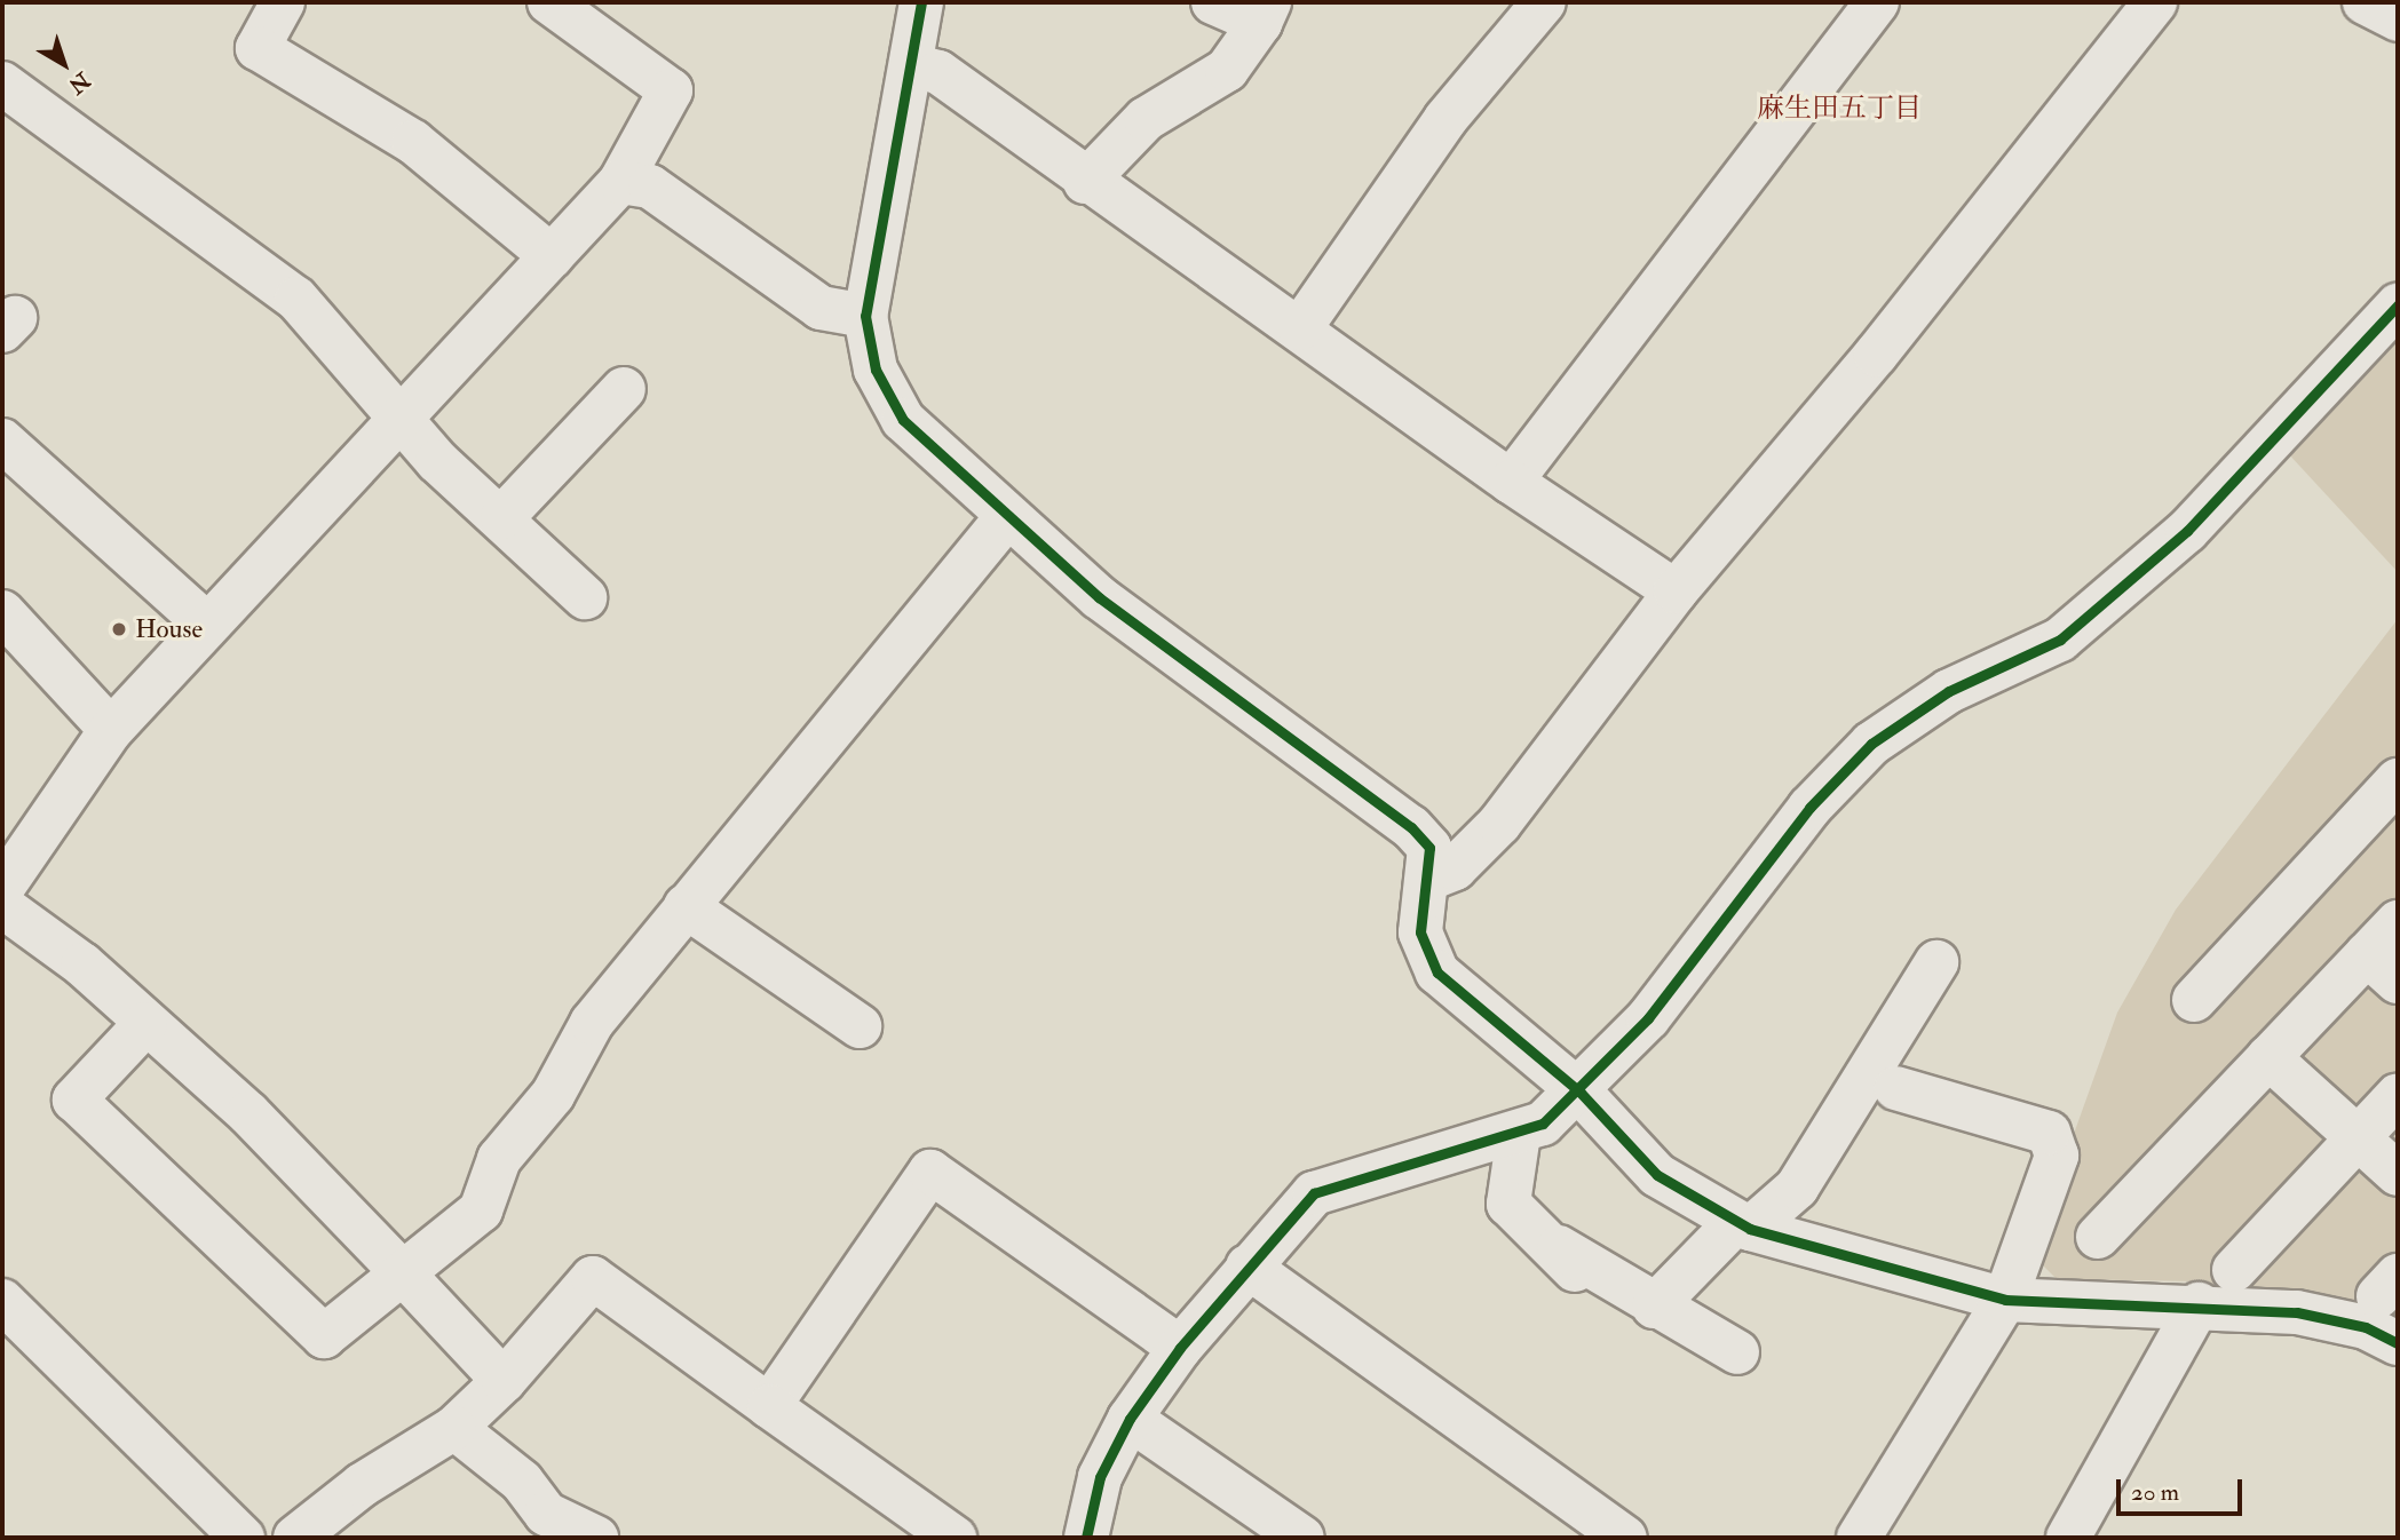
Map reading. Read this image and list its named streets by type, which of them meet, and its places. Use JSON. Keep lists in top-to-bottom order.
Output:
{
  "districts": ["麻生田五丁目"],
  "places": ["House"],
  "scale_bar": "20 m",
  "north": "bottom right"
}
